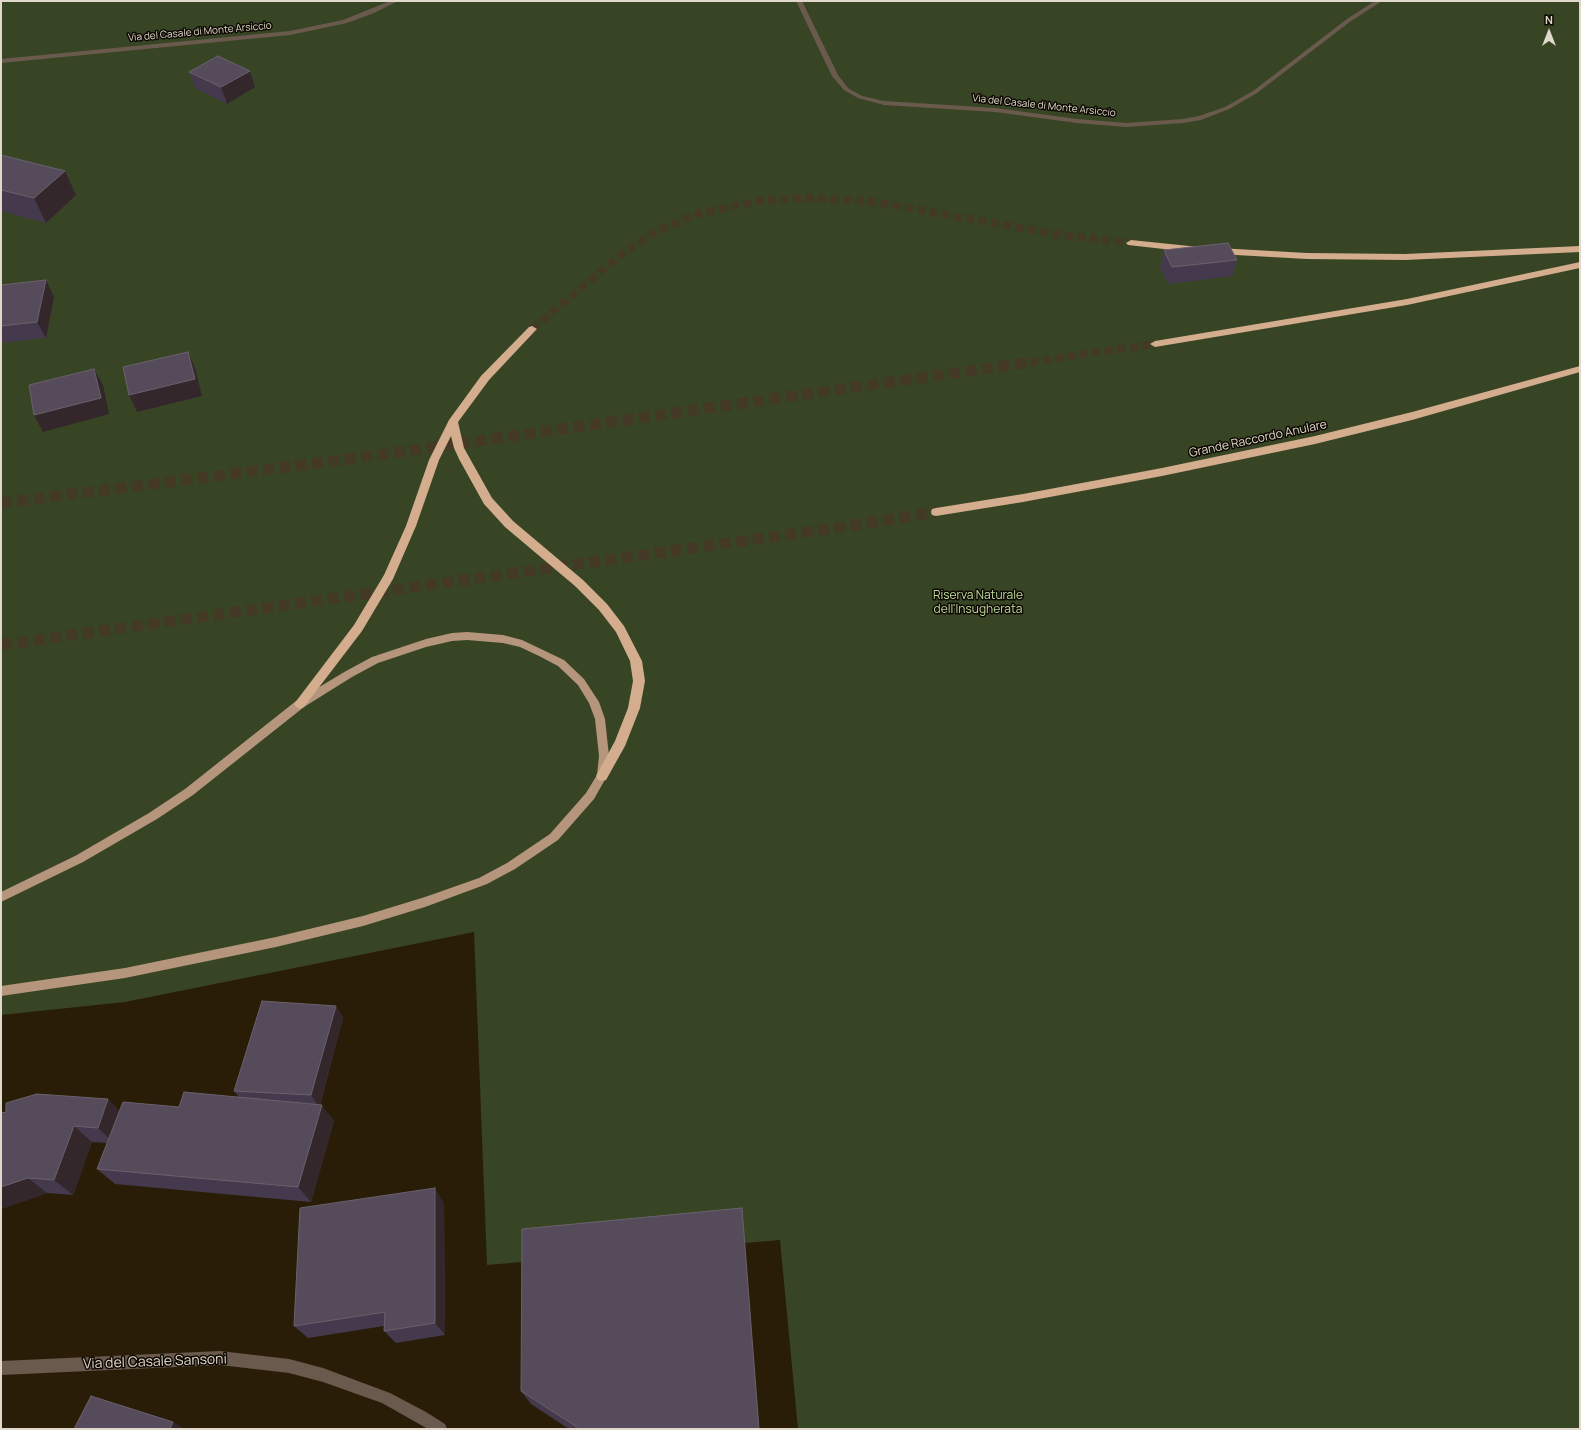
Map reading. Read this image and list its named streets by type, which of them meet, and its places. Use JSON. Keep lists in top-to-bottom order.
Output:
{
  "streets": {
    "highway": ["Grande Raccordo Anulare"],
    "street": ["Via del Casale di Monte Arsiccio", "Via del Casale Sansoni"]
  },
  "parks": ["Riserva Naturale dell'Insugherata"],
  "north": "top"
}
